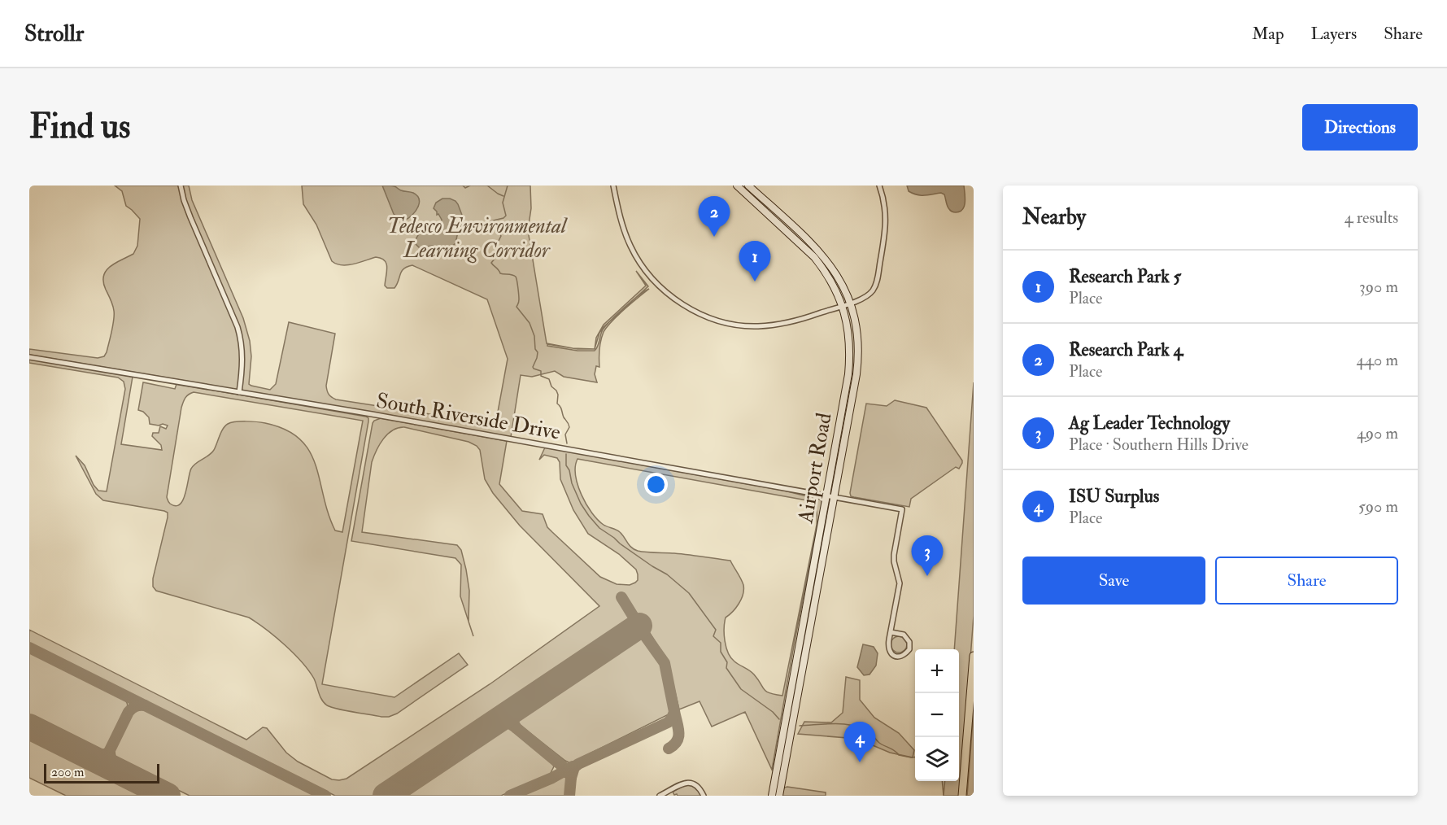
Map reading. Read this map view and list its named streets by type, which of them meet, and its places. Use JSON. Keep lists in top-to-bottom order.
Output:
{
  "streets": {
    "main road": ["Airport Road"],
    "street": ["South Riverside Drive"]
  },
  "crossings": [
    ["South Riverside Drive", "Airport Road"]
  ],
  "parks": ["Tedesco Environmental Learning Corridor"],
  "scale_bar": "200 m",
  "page": {
    "header": "Strollr",
    "nav": ["Map", "Layers", "Share"],
    "buttons": [
      "Directions",
      ["Save", "Share"]
    ],
    "title": "Find us",
    "heading": ["Nearby", "4 results"],
    "pins": [
      "2",
      "1",
      "3",
      "4"
    ],
    "list": [
      {
        "mark": "1",
        "name": "Research Park 5",
        "note": "Place",
        "value": "390 m"
      },
      {
        "mark": "2",
        "name": "Research Park 4",
        "note": "Place",
        "value": "440 m"
      },
      {
        "mark": "3",
        "name": "Ag Leader Technology",
        "note": "Place · Southern Hills Drive",
        "value": "490 m"
      },
      {
        "mark": "4",
        "name": "ISU Surplus",
        "note": "Place",
        "value": "590 m"
      }
    ],
    "map_buttons": ["+", "−"],
    "scale": "200 m"
  }
}
